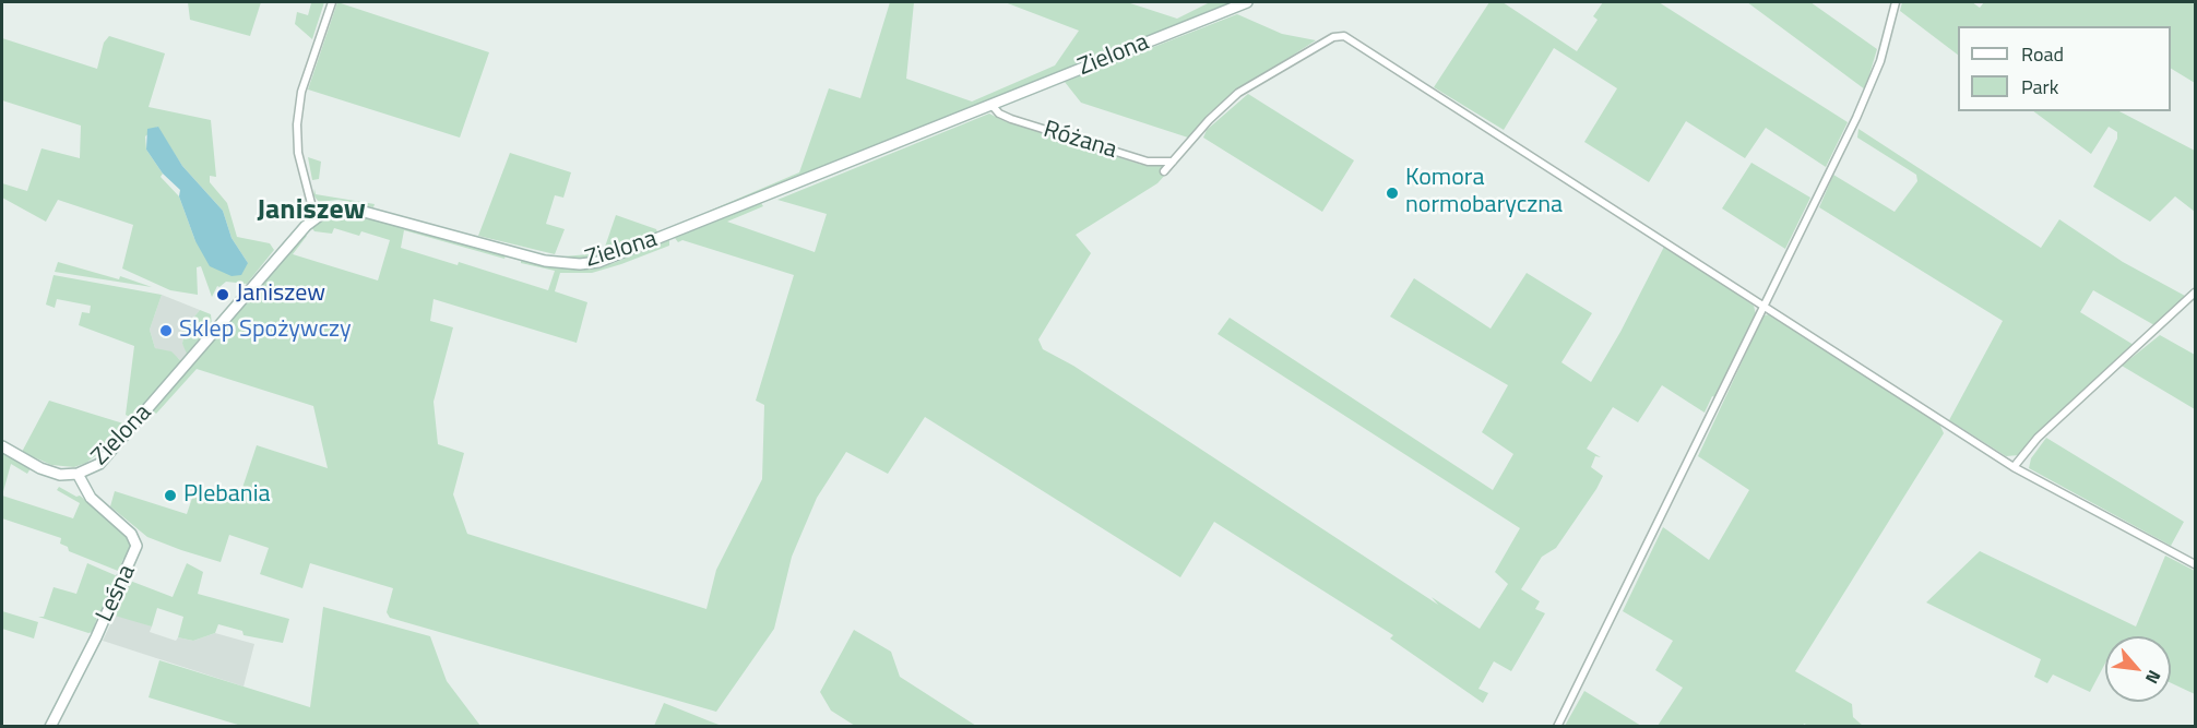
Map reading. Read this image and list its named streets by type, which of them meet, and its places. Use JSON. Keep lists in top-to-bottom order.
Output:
{
  "streets": {
    "street": ["Zielona", "Różana", "Leśna"]
  },
  "crossings": [
    ["Zielona", "Różana"],
    ["Zielona", "Leśna"]
  ],
  "districts": ["Janiszew"],
  "places": [
    "Komora normobaryczna",
    "Janiszew",
    "Sklep Spożywczy",
    "Plebania"
  ],
  "legend": ["Road", "Park"],
  "north": "bottom right"
}
